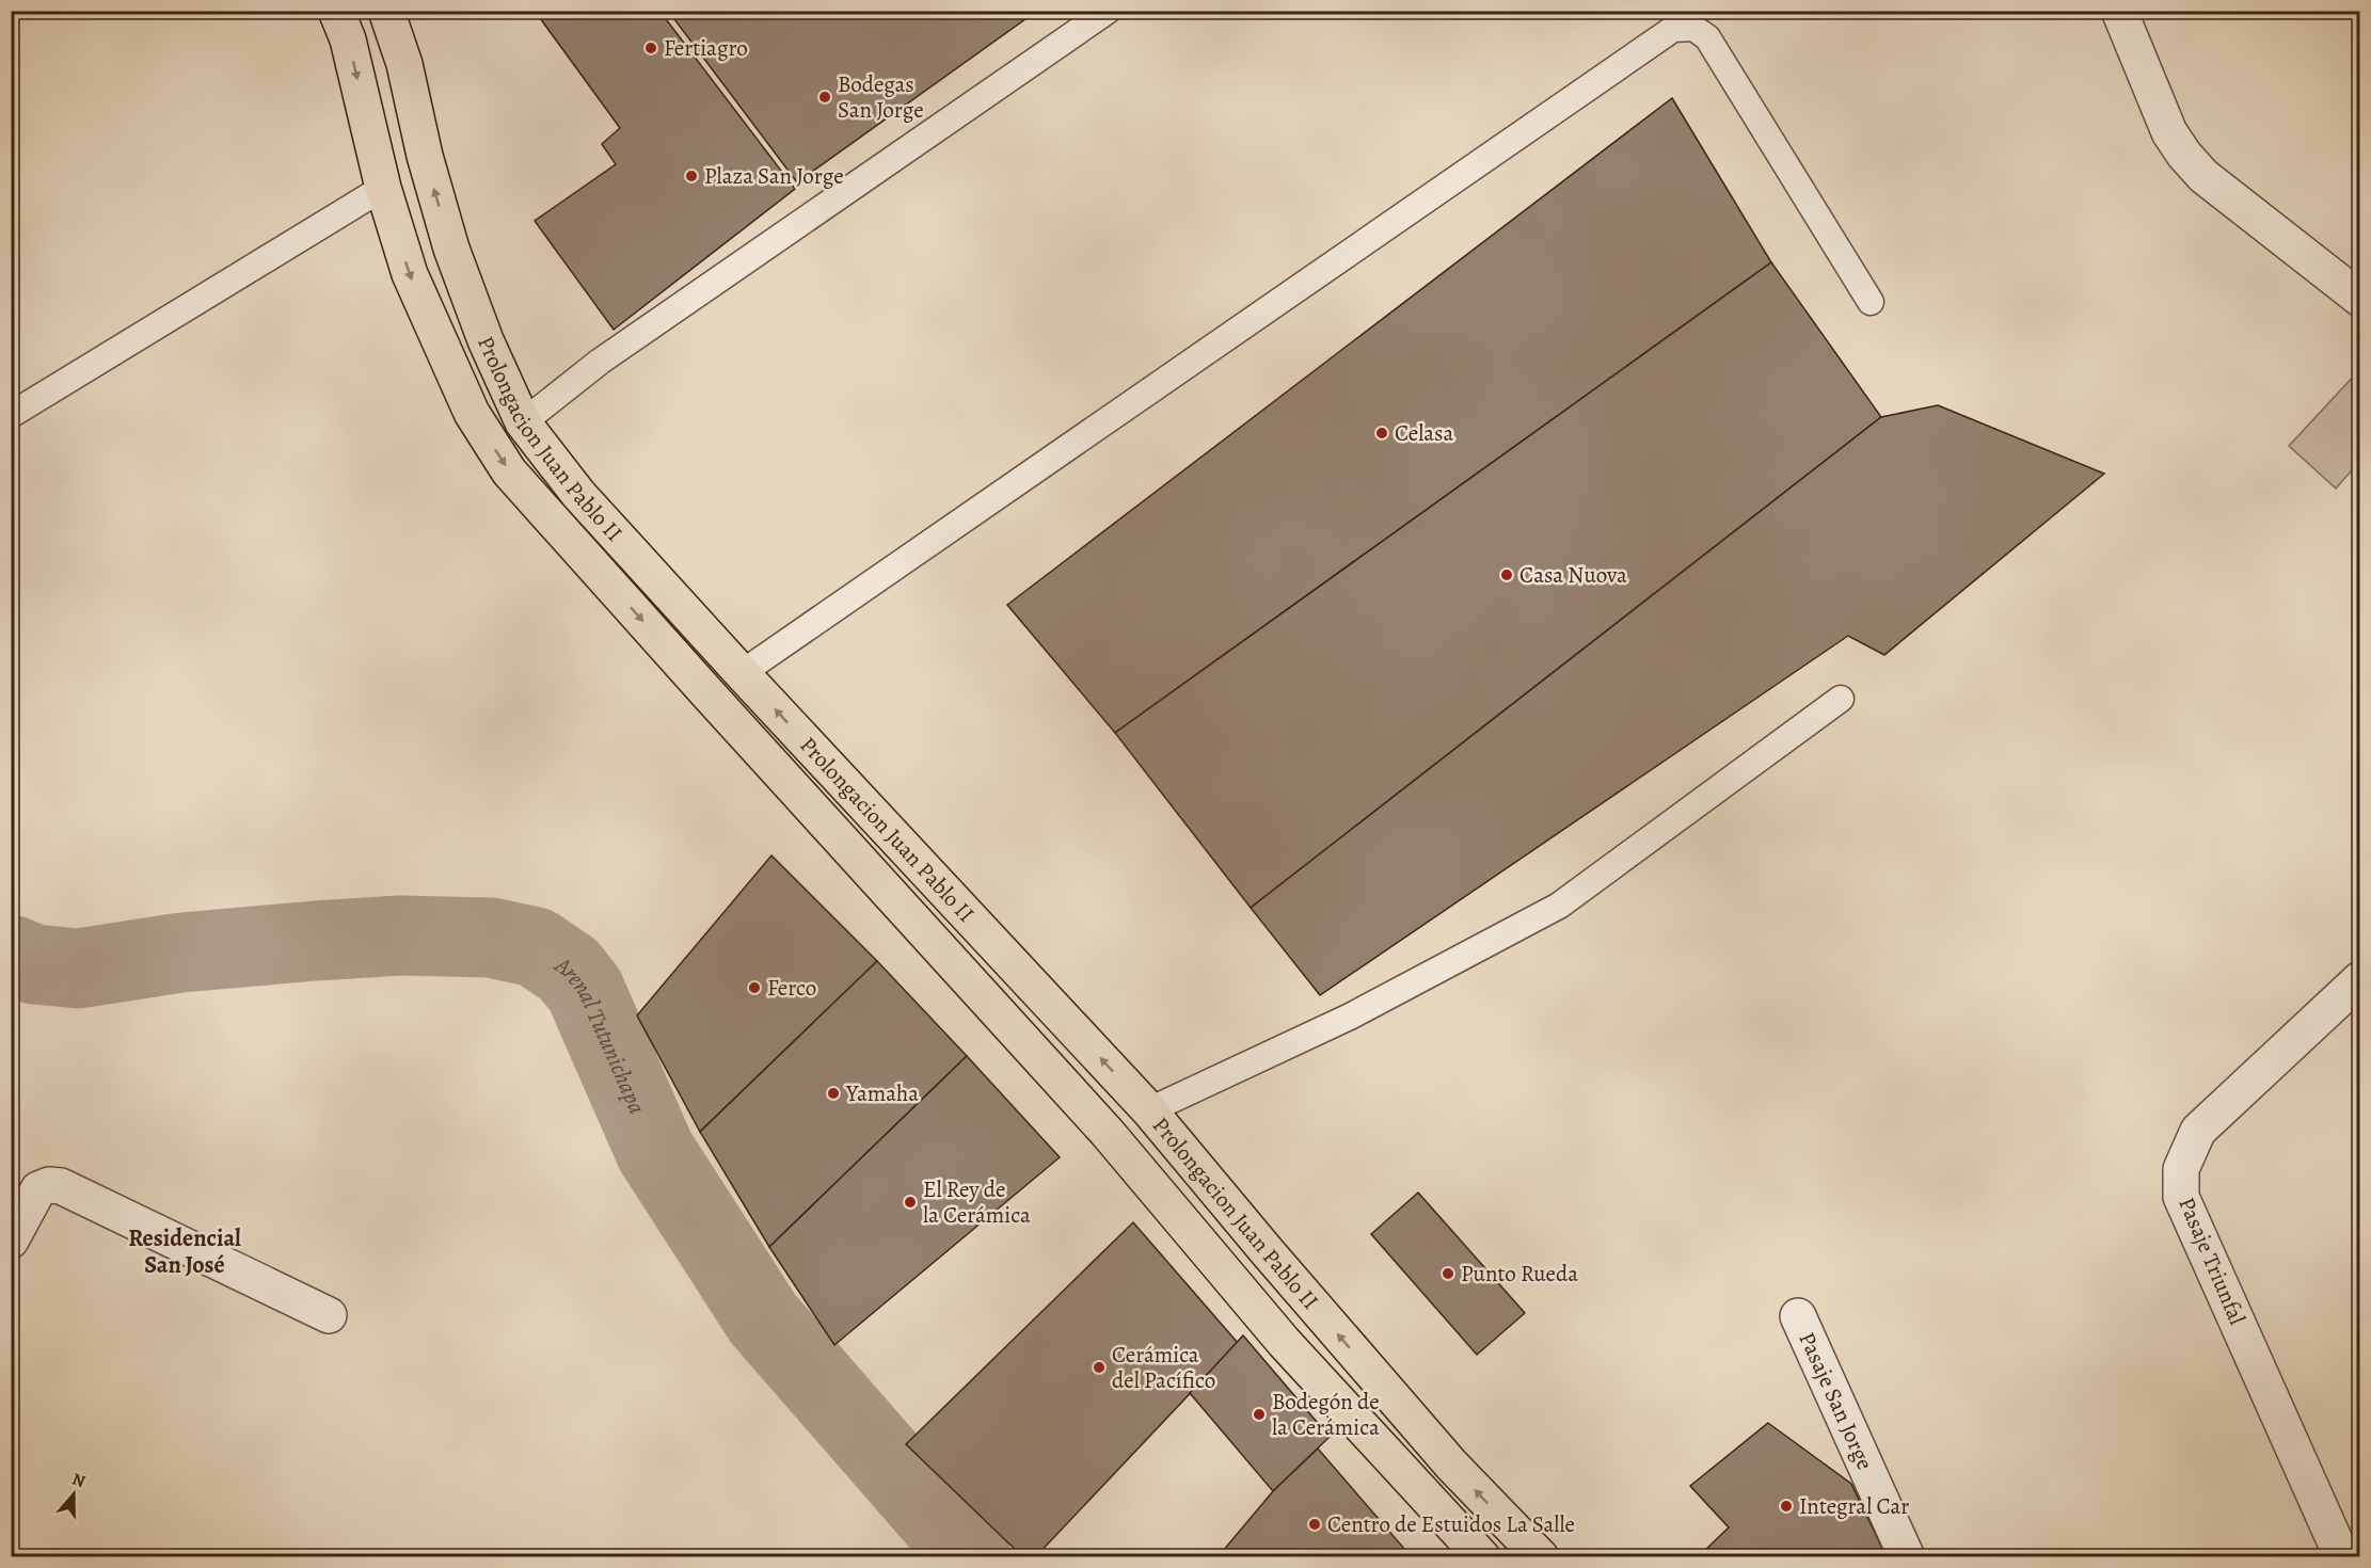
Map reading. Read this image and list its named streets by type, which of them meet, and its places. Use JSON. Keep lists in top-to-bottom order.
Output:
{
  "streets": {
    "main road": ["Prolongacion Juan Pablo II"],
    "street": ["Pasaje Triunfal", "Pasaje San Jorge"]
  },
  "districts": ["Residencial San José"],
  "water": ["Arenal Tutunichapa"],
  "places": [
    "Fertiagro",
    "Bodegas San Jorge",
    "Plaza San Jorge",
    "Celasa",
    "Casa Nuova",
    "Ferco",
    "Yamaha",
    "El Rey de la Cerámica",
    "Punto Rueda",
    "Cerámica del Pacífico",
    "Bodegón de la Cerámica",
    "Integral Car",
    "Centro de Estuidos La Salle"
  ],
  "north": "top"
}
